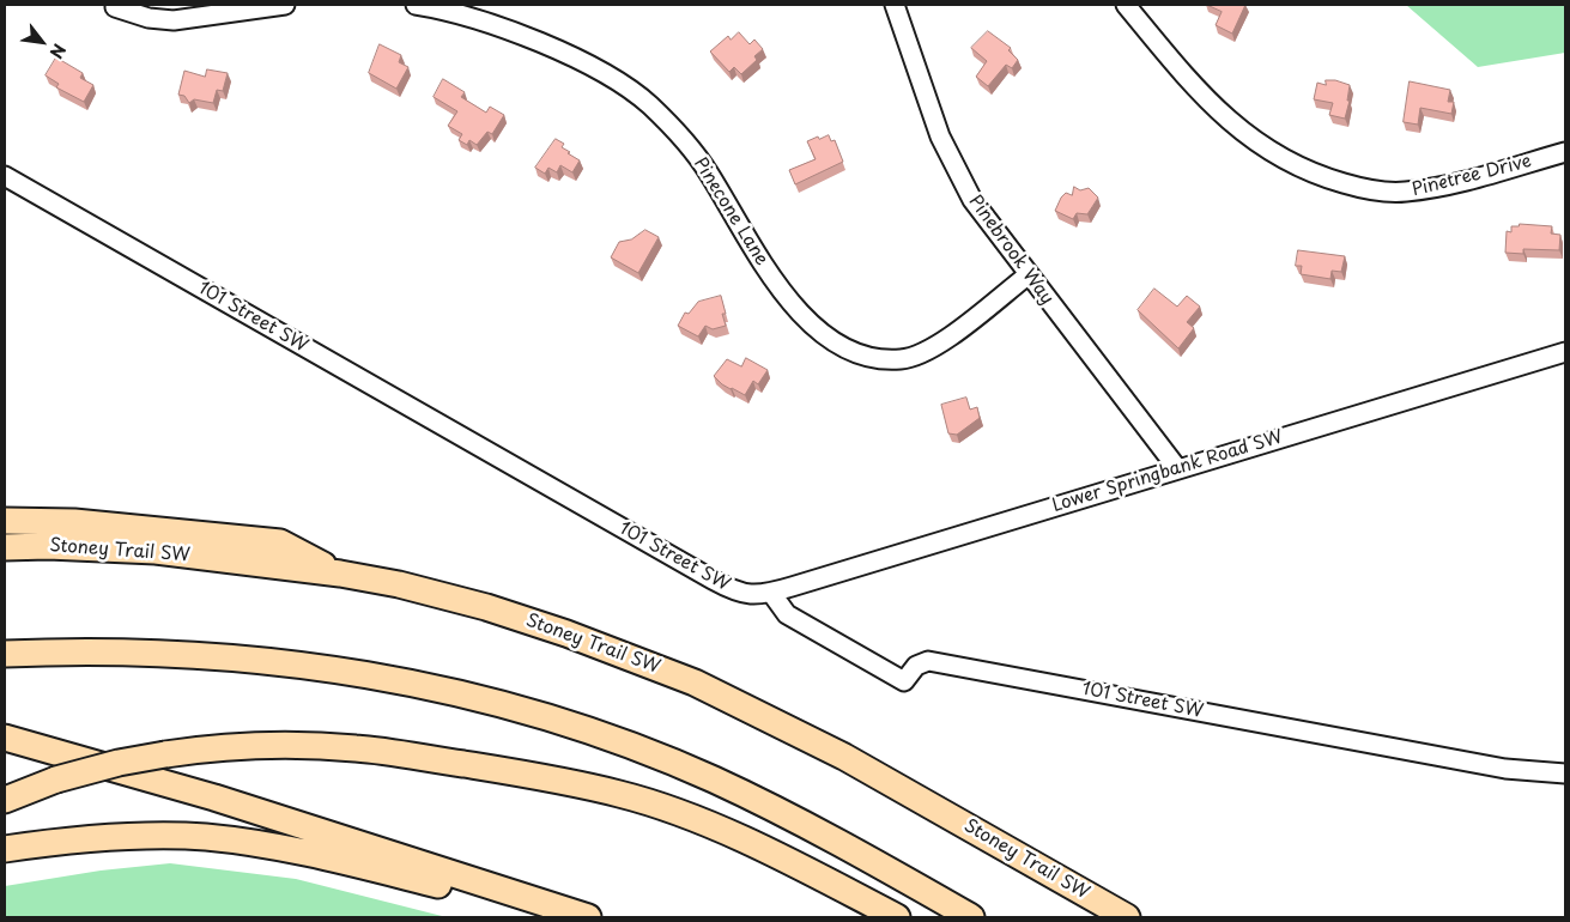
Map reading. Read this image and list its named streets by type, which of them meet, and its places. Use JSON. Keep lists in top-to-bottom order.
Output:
{
  "streets": {
    "highway": ["Stoney Trail SW"],
    "street": [
      "Pinetree Drive",
      "Pinecone Lane",
      "Pinebrook Way",
      "101 Street SW",
      "Lower Springbank Road SW"
    ]
  },
  "crossings": [
    ["Pinecone Lane", "Pinebrook Way"],
    ["Pinebrook Way", "Lower Springbank Road SW"],
    ["101 Street SW", "Lower Springbank Road SW"]
  ],
  "north": "bottom right"
}
